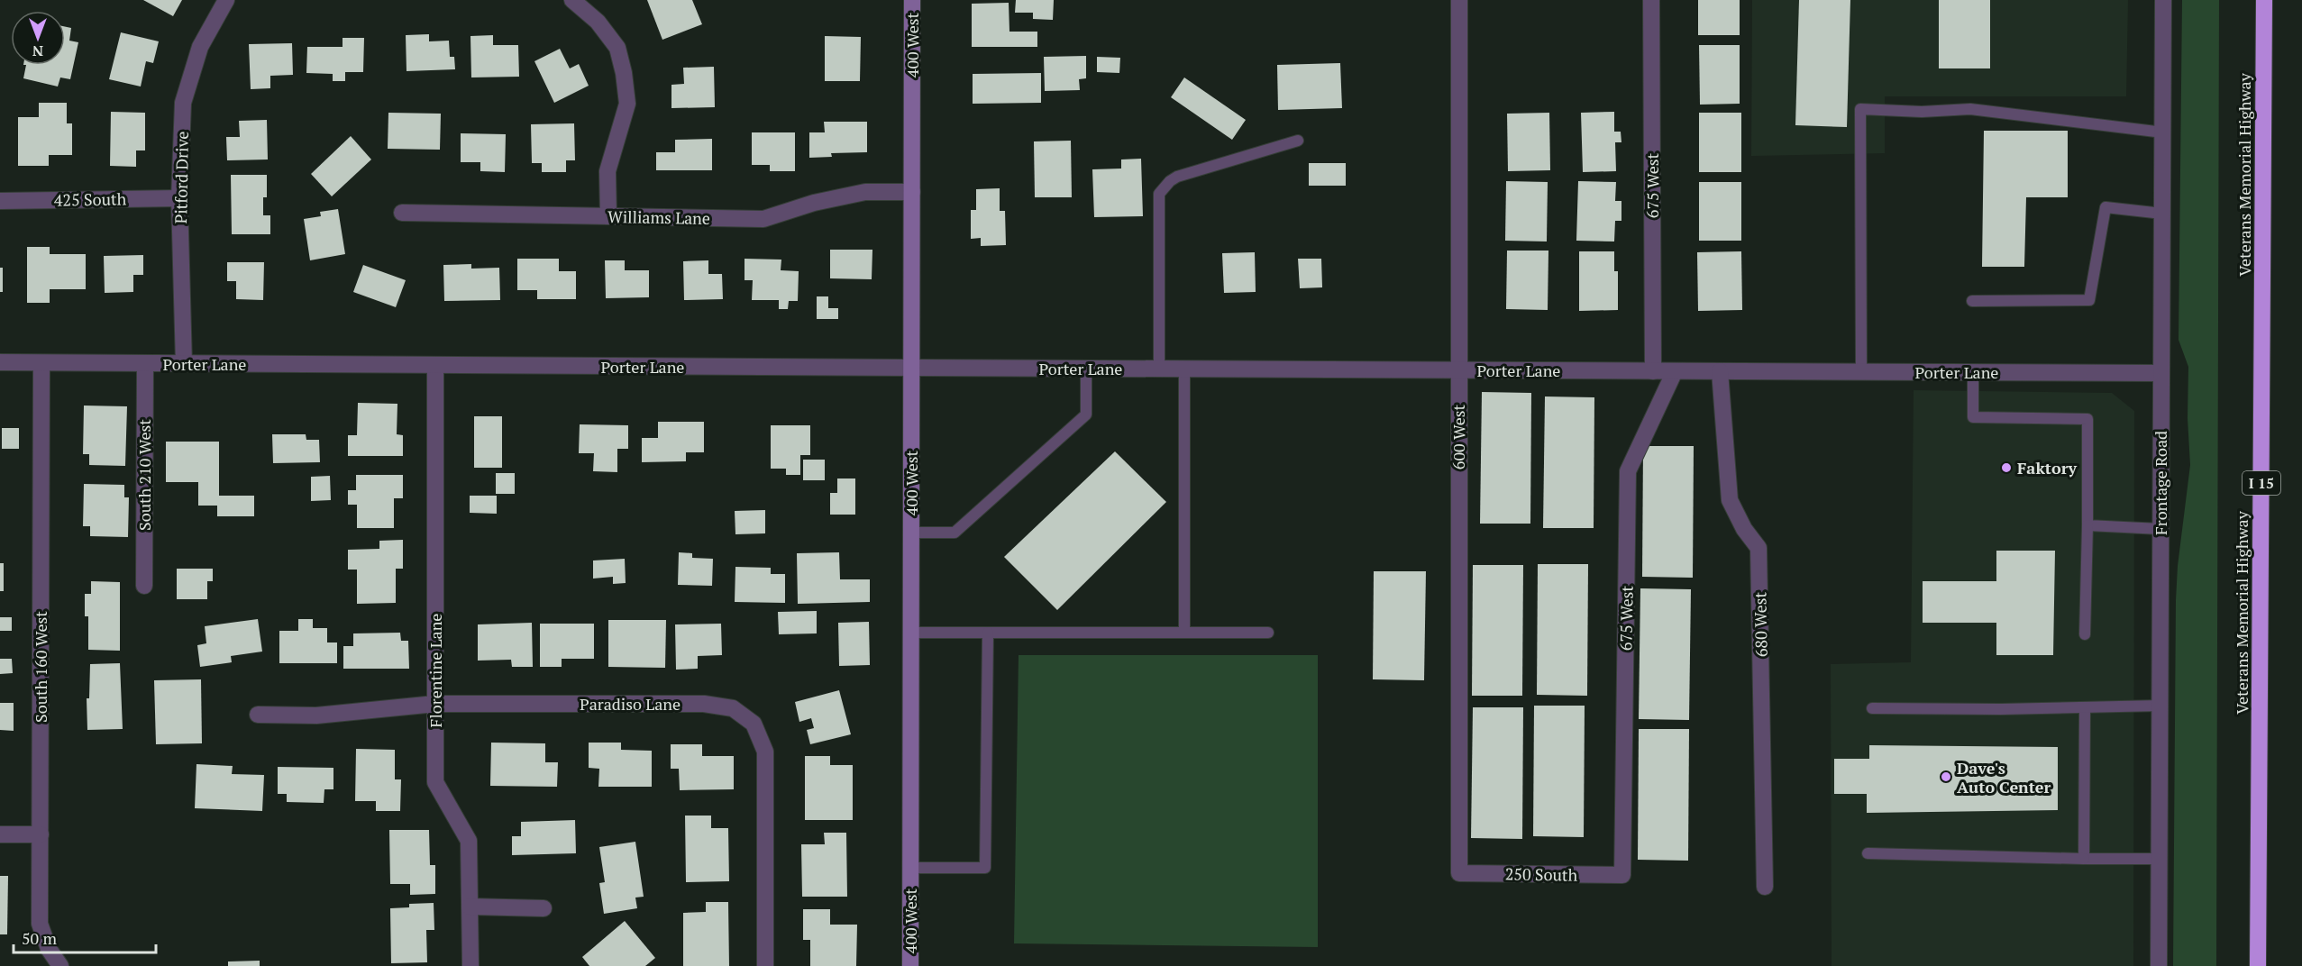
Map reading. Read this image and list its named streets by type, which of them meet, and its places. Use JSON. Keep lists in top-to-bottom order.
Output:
{
  "streets": {
    "highway": ["Veterans Memorial Highway", "I 15"],
    "main road": ["400 West"],
    "street": [
      "Pitford Drive",
      "675 West",
      "425 South",
      "Williams Lane",
      "Porter Lane",
      "600 West",
      "South 210 West",
      "Frontage Road",
      "680 West",
      "South 160 West",
      "Florentine Lane",
      "Paradiso Lane",
      "250 South"
    ]
  },
  "crossings": [
    ["400 West", "Williams Lane"],
    ["400 West", "Porter Lane"],
    ["Pitford Drive", "425 South"],
    ["Pitford Drive", "Porter Lane"],
    ["675 West", "Porter Lane"],
    ["675 West", "250 South"],
    ["Porter Lane", "600 West"],
    ["Porter Lane", "South 210 West"],
    ["Porter Lane", "Frontage Road"],
    ["Porter Lane", "680 West"],
    ["Porter Lane", "South 160 West"],
    ["Porter Lane", "Florentine Lane"],
    ["600 West", "250 South"],
    ["Florentine Lane", "Paradiso Lane"]
  ],
  "places": ["Faktory", "Dave's Auto Center"],
  "scale_bar": "50 m",
  "north": "bottom"
}
